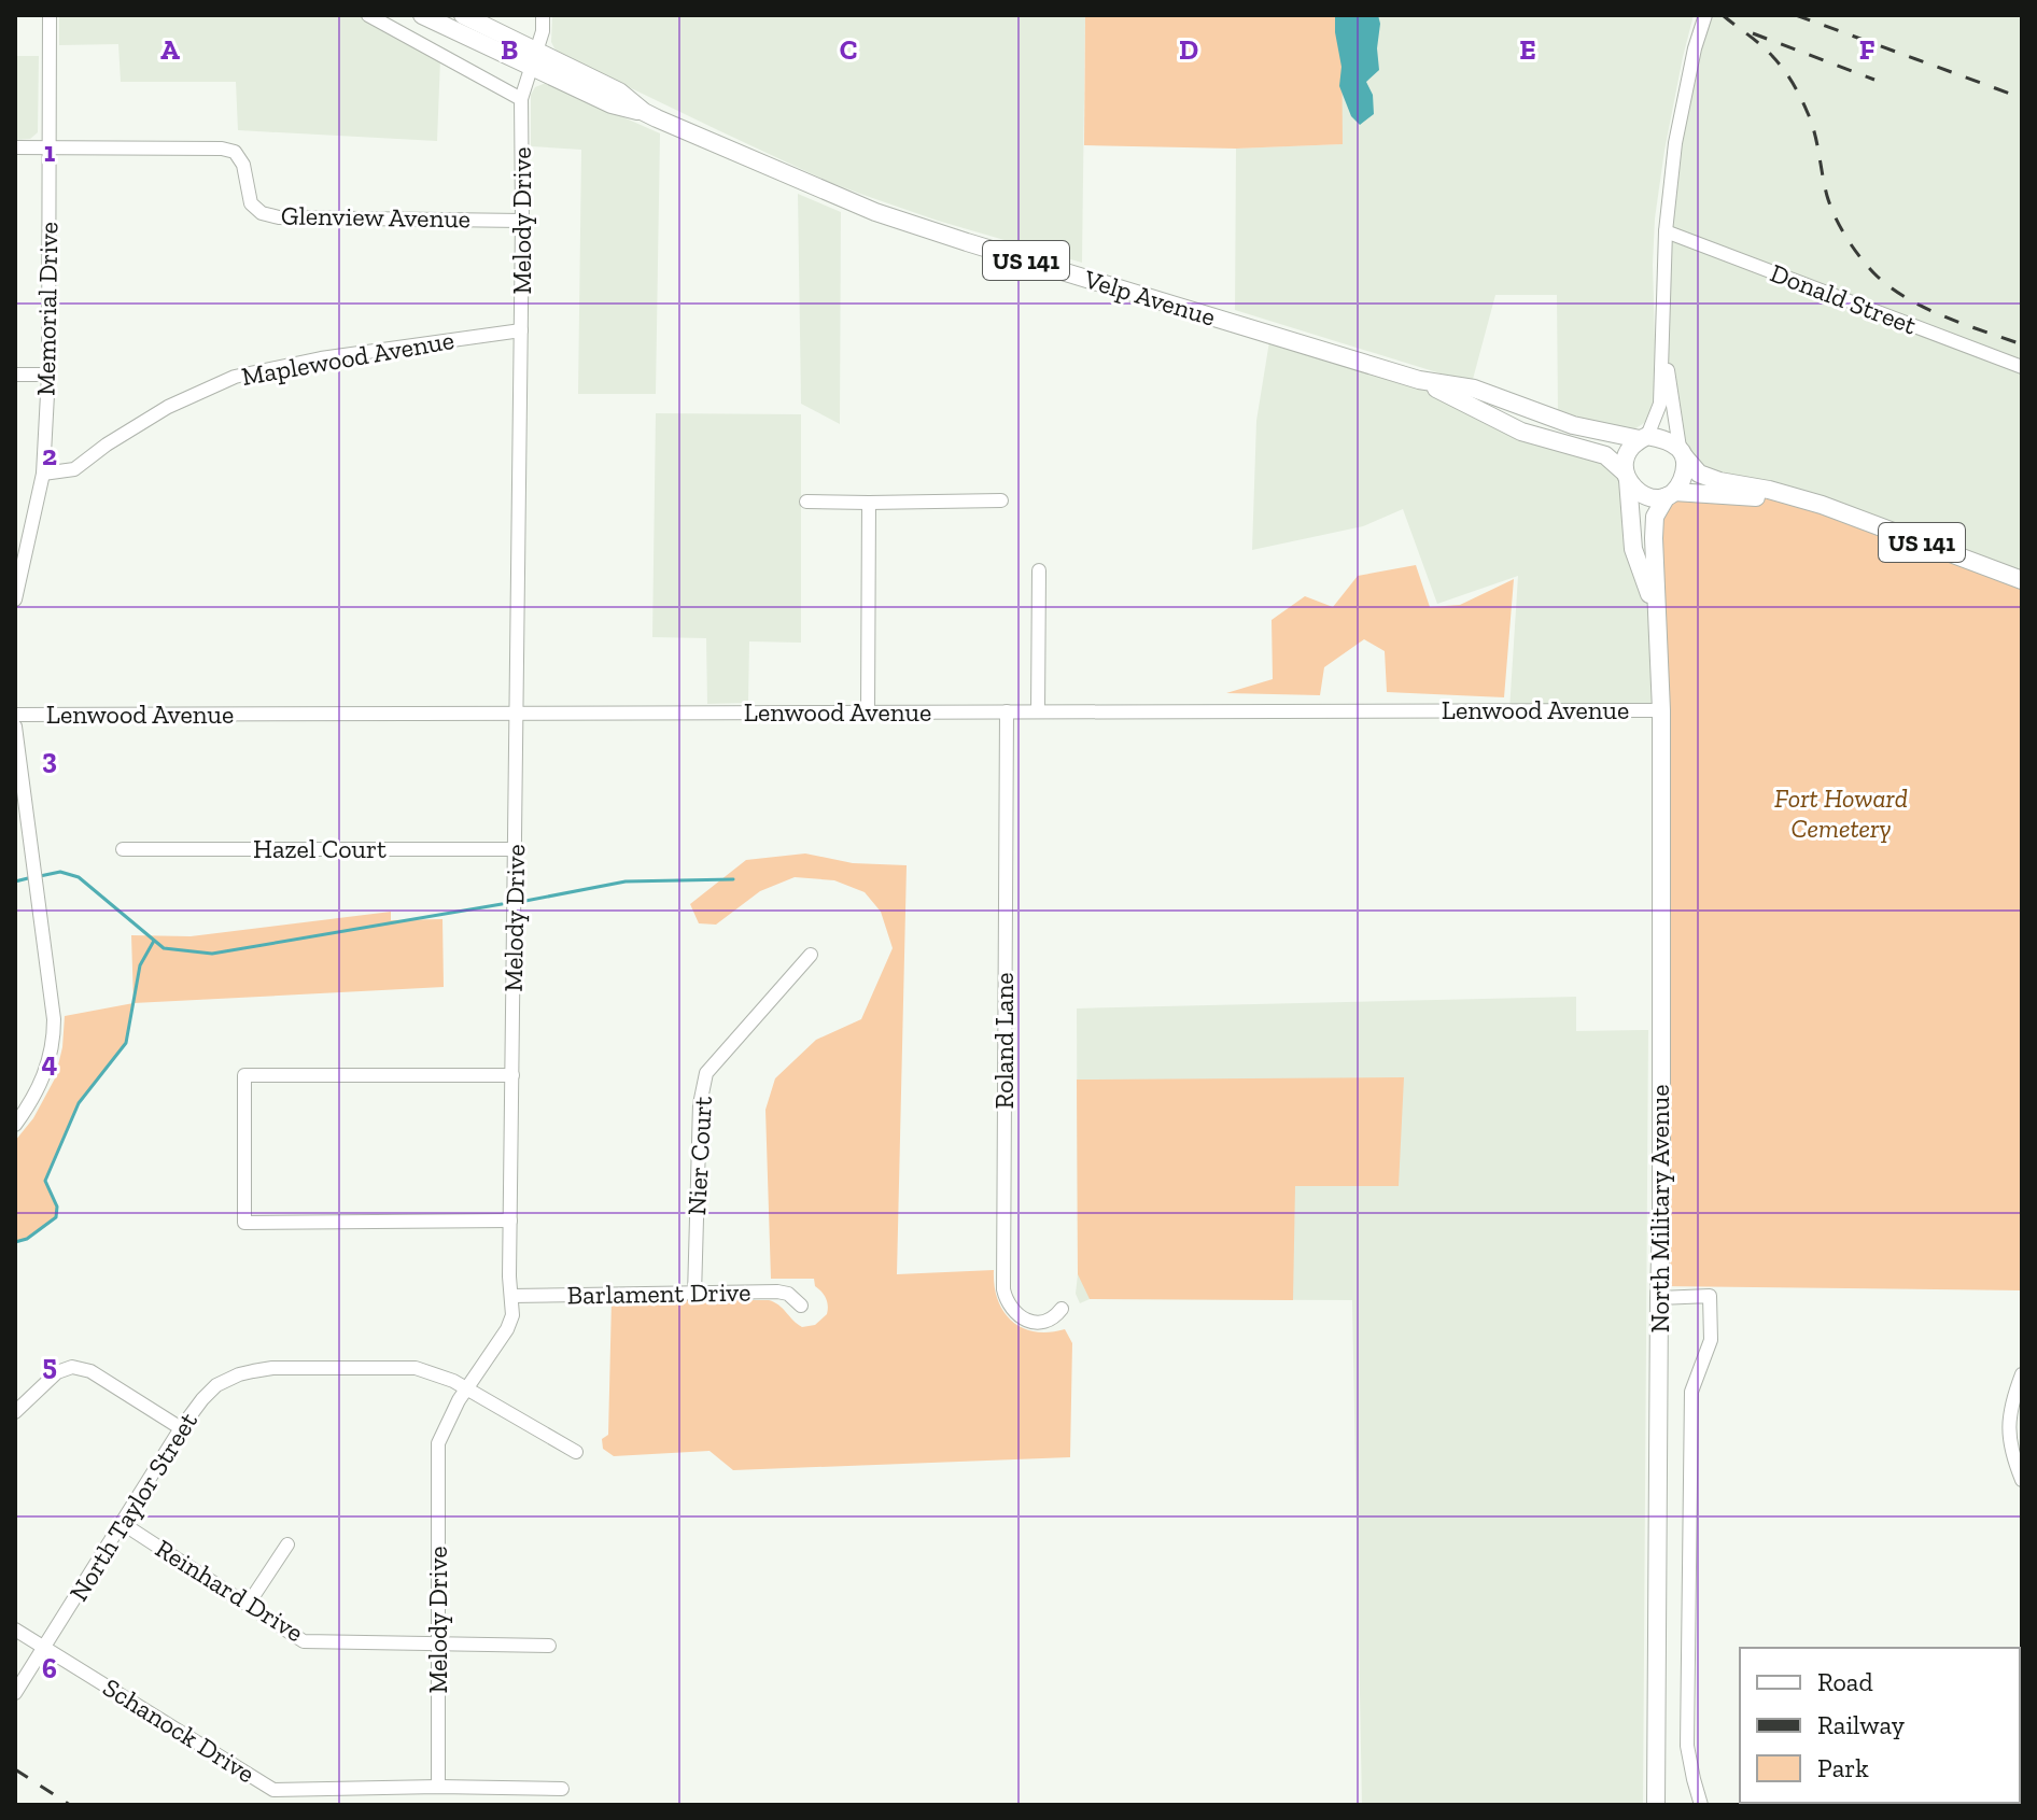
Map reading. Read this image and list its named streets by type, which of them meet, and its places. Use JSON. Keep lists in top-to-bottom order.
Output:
{
  "streets": {
    "main road": ["US 141", "Velp Avenue", "North Military Avenue"],
    "street": [
      "Glenview Avenue",
      "Melody Drive",
      "Donald Street",
      "Memorial Drive",
      "Maplewood Avenue",
      "Lenwood Avenue",
      "Hazel Court",
      "Roland Lane",
      "Nier Court",
      "Barlament Drive",
      "North Taylor Street",
      "Reinhard Drive",
      "Schanock Drive"
    ]
  },
  "crossings": [
    ["Glenview Avenue", "Melody Drive"],
    ["Glenview Avenue", "Memorial Drive"],
    ["Melody Drive", "Velp Avenue"],
    ["Melody Drive", "Maplewood Avenue"],
    ["Melody Drive", "Lenwood Avenue"],
    ["Melody Drive", "Hazel Court"],
    ["Melody Drive", "Barlament Drive"],
    ["Melody Drive", "North Taylor Street"],
    ["Melody Drive", "Reinhard Drive"],
    ["Melody Drive", "Schanock Drive"],
    ["US 141", "Velp Avenue"],
    ["US 141", "North Military Avenue"],
    ["Velp Avenue", "North Military Avenue"],
    ["Memorial Drive", "Maplewood Avenue"],
    ["Lenwood Avenue", "Roland Lane"],
    ["Lenwood Avenue", "North Military Avenue"],
    ["Nier Court", "Barlament Drive"],
    ["North Taylor Street", "Reinhard Drive"],
    ["North Taylor Street", "Schanock Drive"]
  ],
  "parks": ["Fort Howard Cemetery"],
  "legend": ["Road", "Railway", "Park"],
  "grid": {
    "columns": [
      "A",
      "B",
      "C",
      "D",
      "E",
      "F"
    ],
    "rows": [
      "1",
      "2",
      "3",
      "4",
      "5",
      "6"
    ]
  }
}
